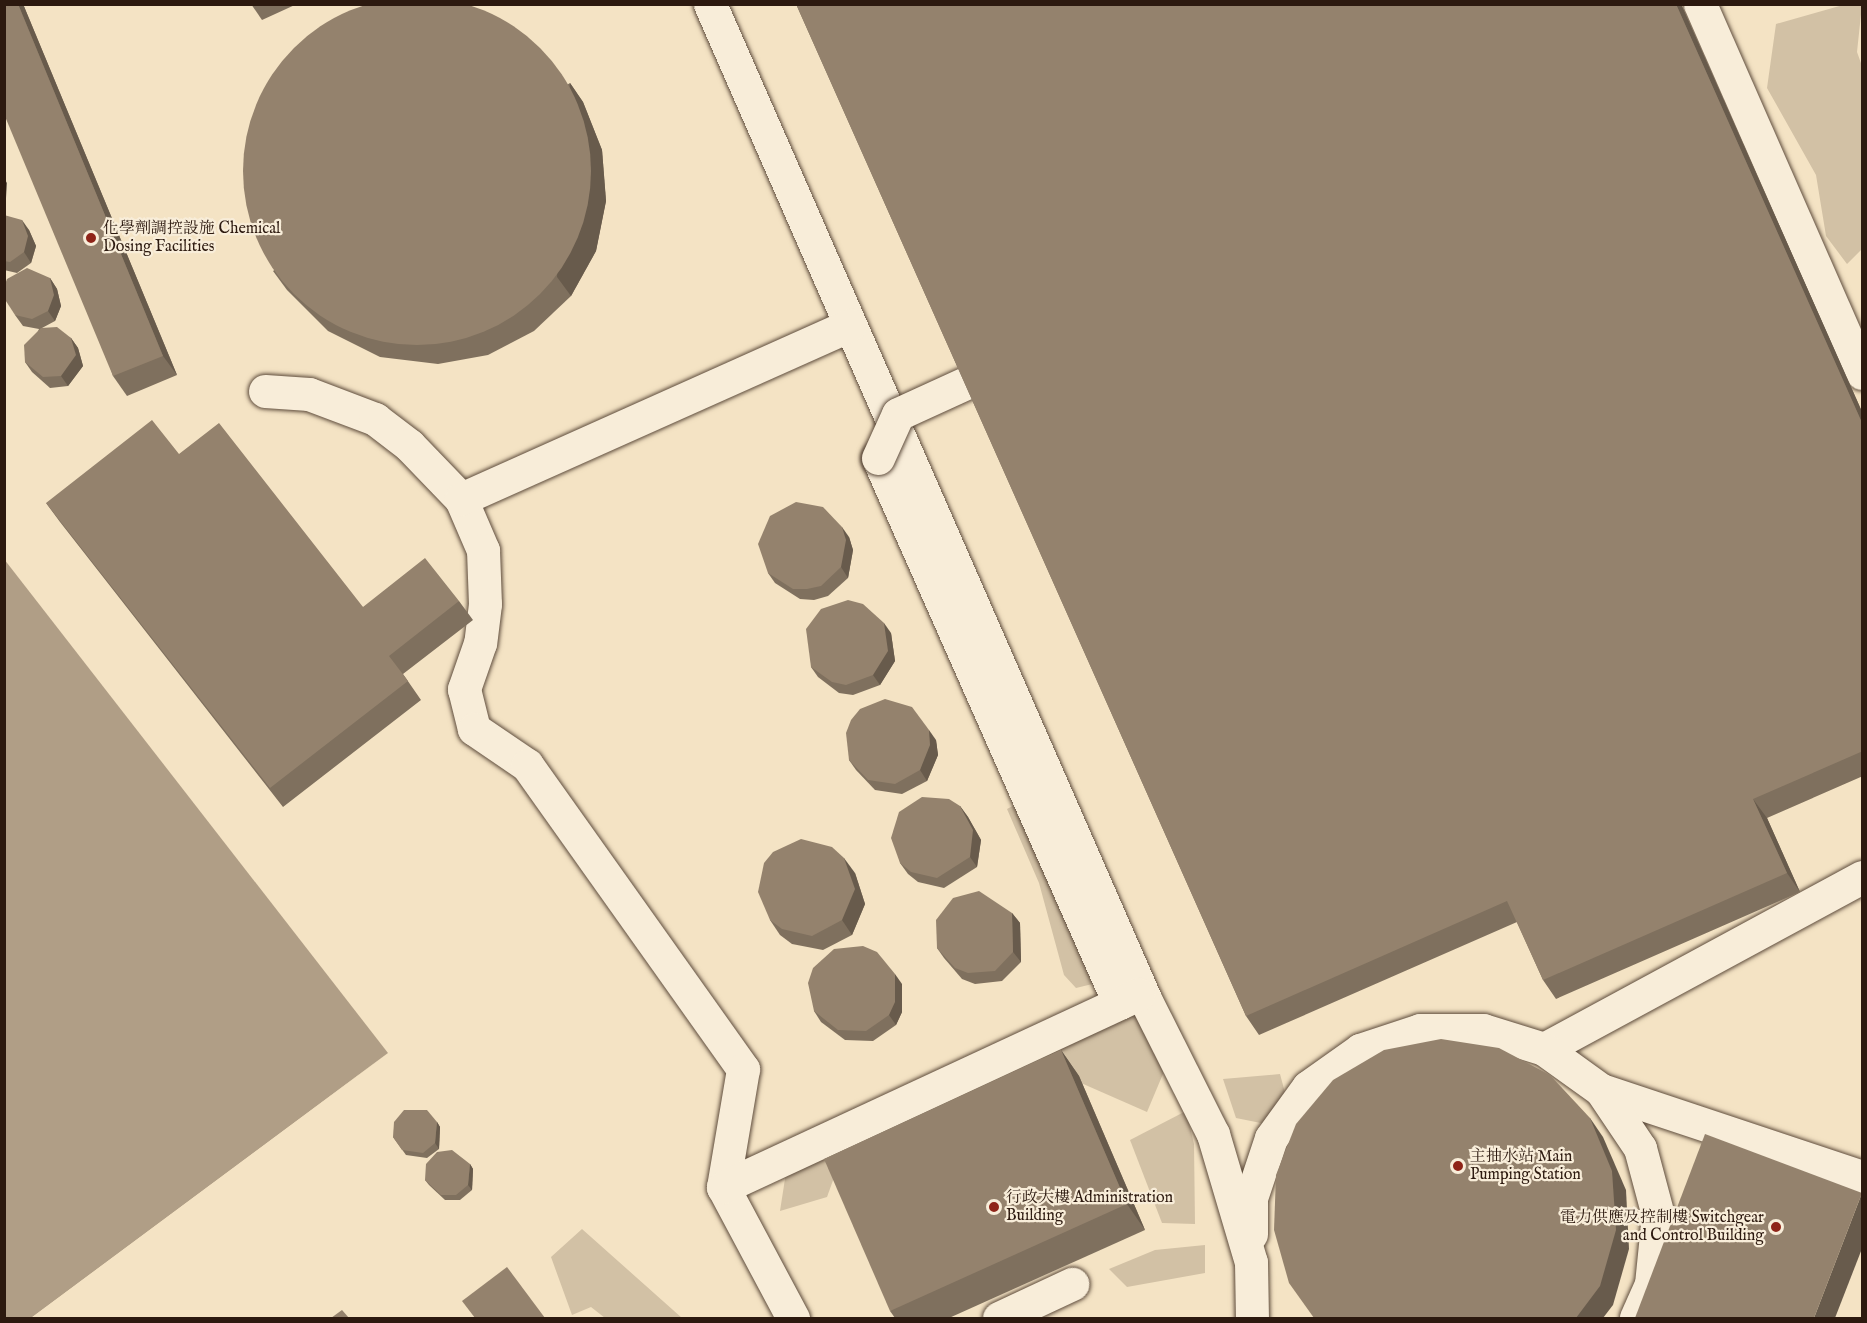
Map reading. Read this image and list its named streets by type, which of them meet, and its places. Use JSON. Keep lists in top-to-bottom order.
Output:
{
  "places": [
    "化學劑調控設施 Chemical Dosing Facilities",
    "主抽水站 Main Pumping Station",
    "行政大樓 Administration Building",
    "電力供應及控制樓 Switchgear and Control Building"
  ]
}
